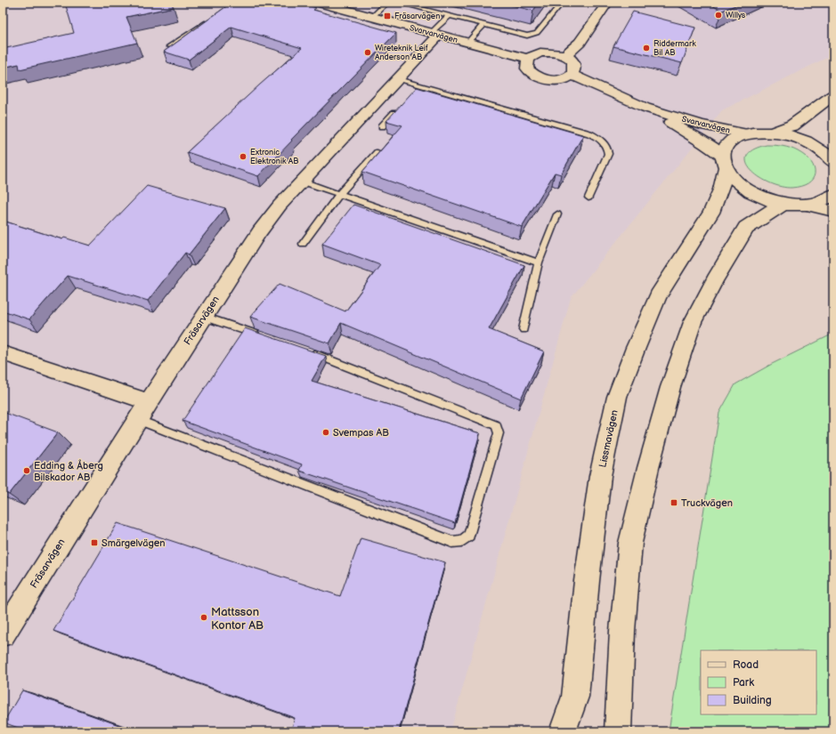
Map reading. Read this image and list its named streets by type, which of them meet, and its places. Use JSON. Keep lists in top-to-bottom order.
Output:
{
  "streets": {
    "main road": ["Lissmavägen"],
    "street": ["Svarvarvägen", "Fräsarvägen"]
  },
  "crossings": [
    ["Svarvarvägen", "Fräsarvägen"],
    ["Svarvarvägen", "Lissmavägen"]
  ],
  "places": {
    "other": [
      "Willys",
      "Riddermark Bil AB",
      "Wireteknik Leif Anderson AB",
      "Extronic Elektronik AB",
      "Svempas AB",
      "Edding & Åberg Bilskador AB",
      "Mattsson Kontor AB"
    ],
    "transit": ["Fräsarvägen", "Truckvägen", "Smärgelvägen"]
  },
  "legend": ["Road", "Park", "Building"]
}
